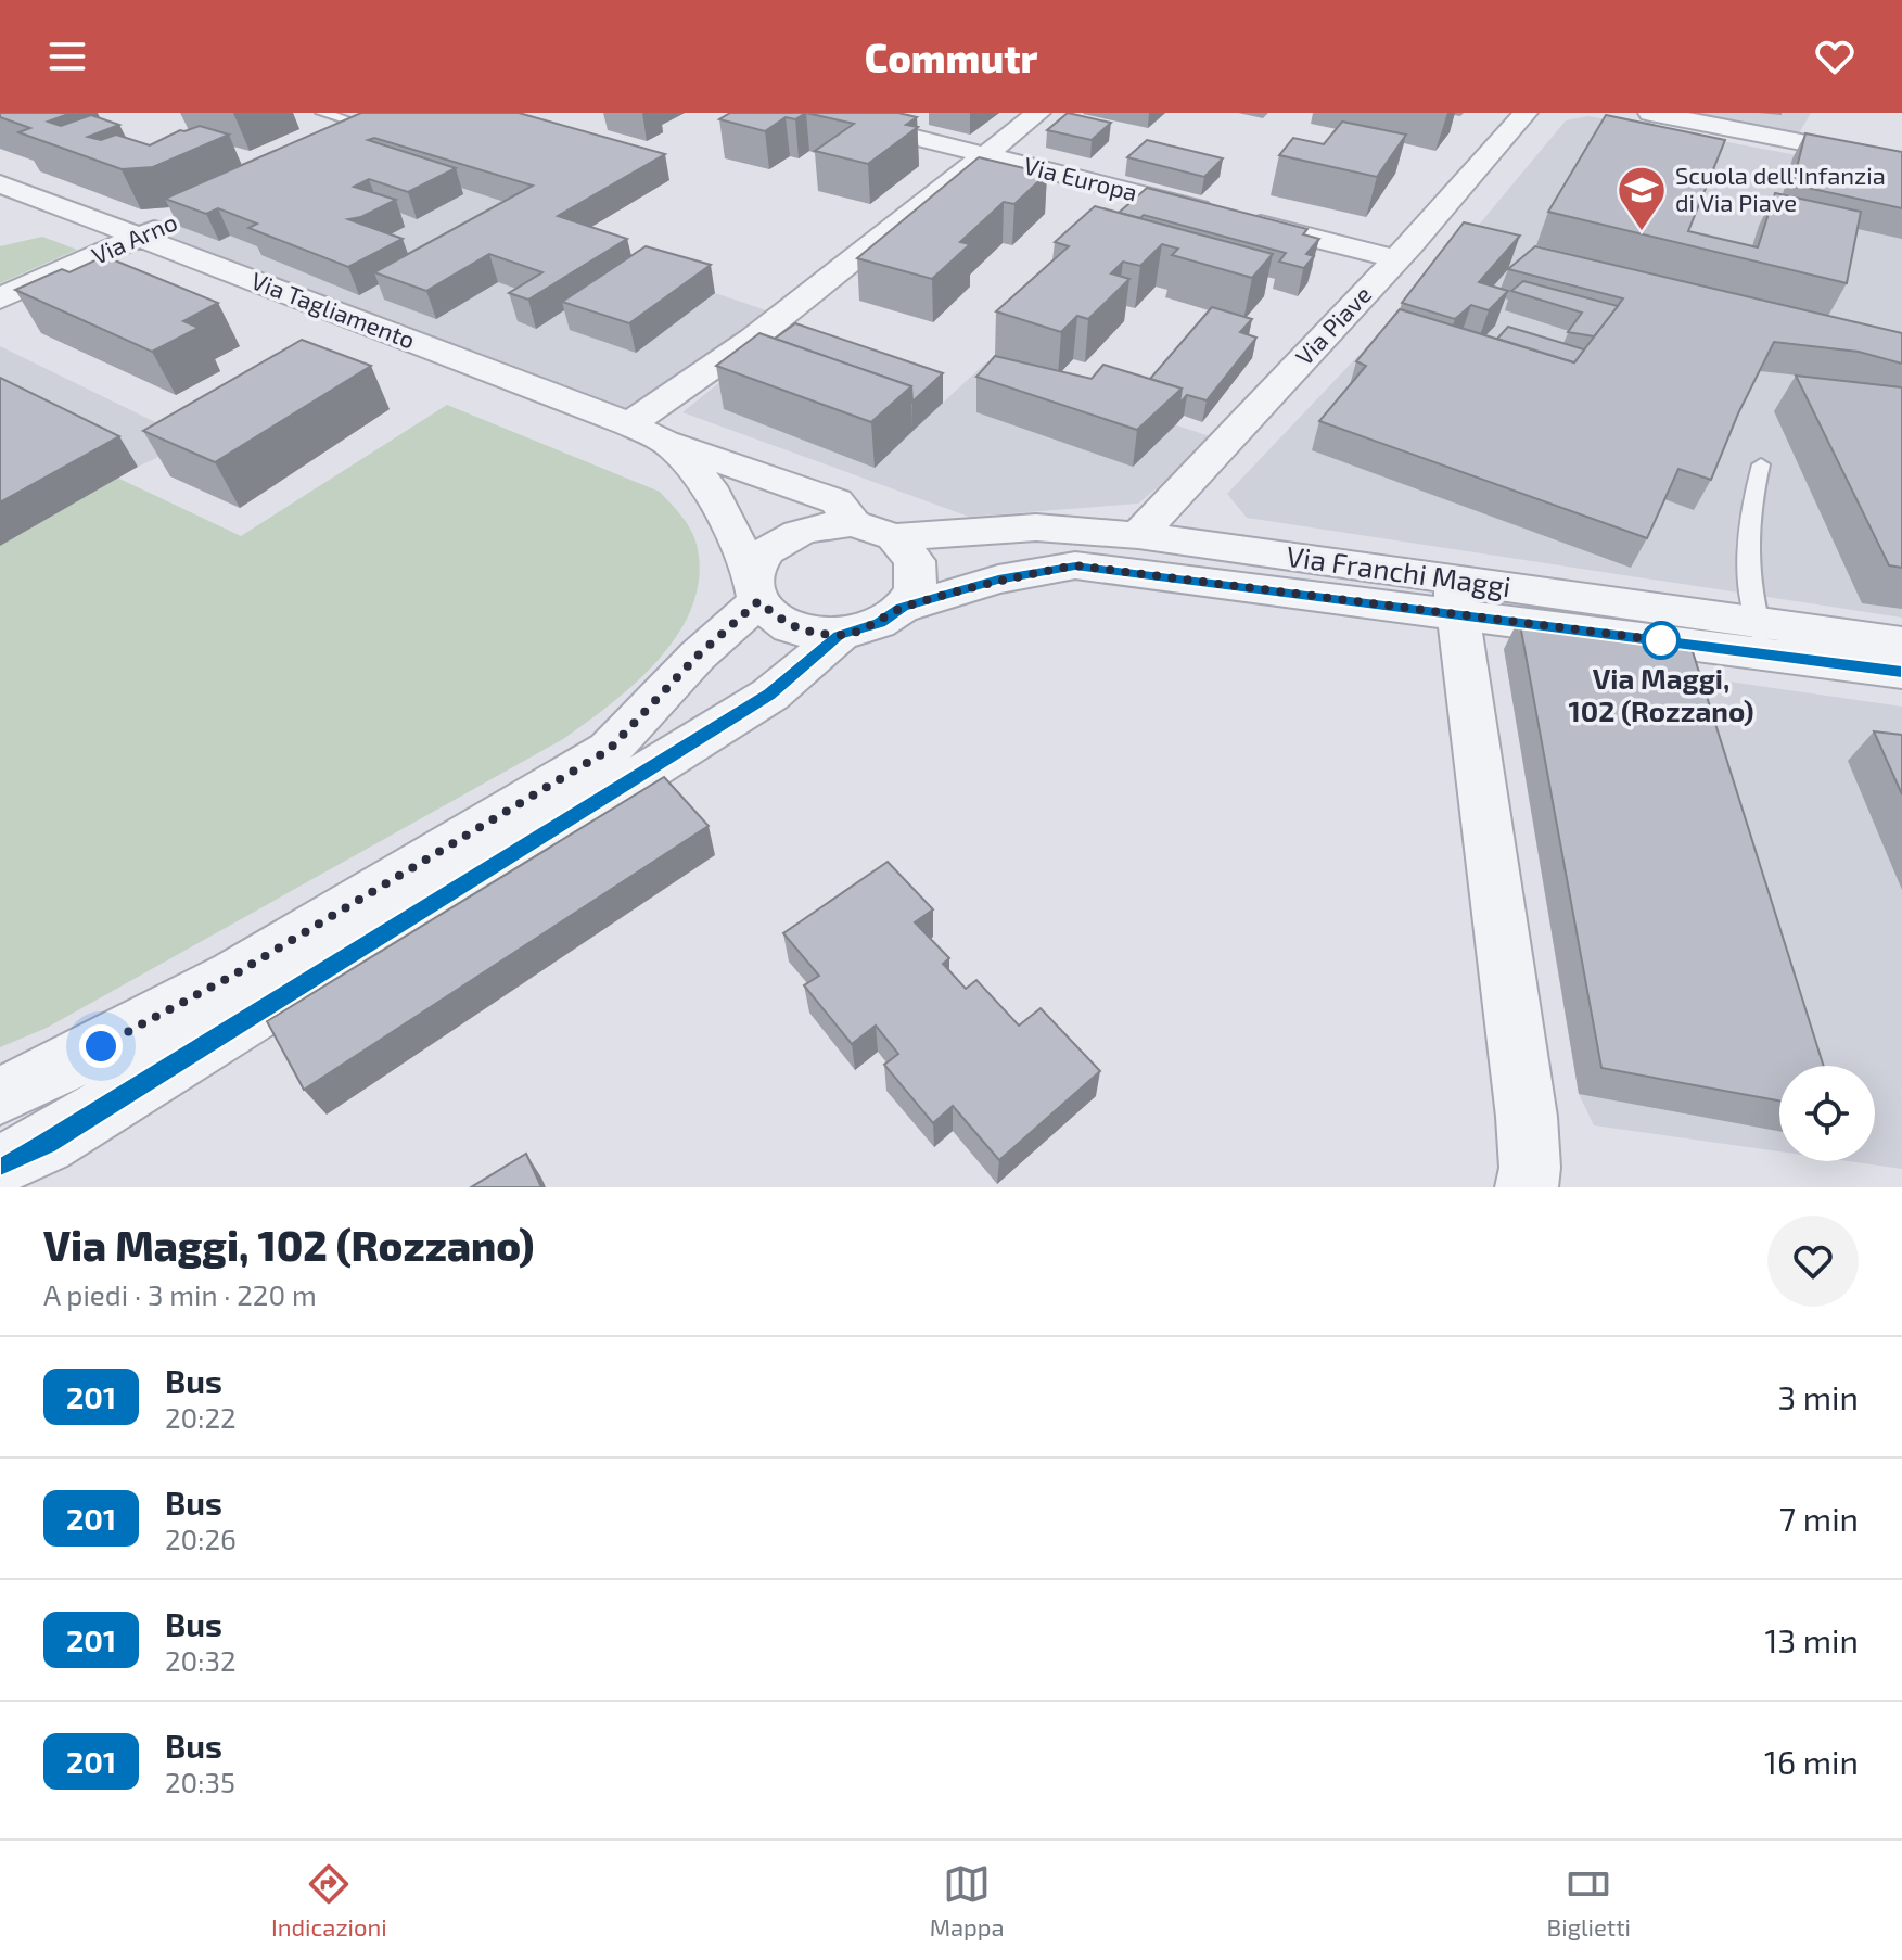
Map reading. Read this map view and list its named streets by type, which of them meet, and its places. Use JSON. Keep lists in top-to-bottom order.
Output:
{
  "streets": {
    "street": [
      "Via Europa",
      "Via Arno",
      "Via Tagliamento",
      "Via Piave",
      "Via Franchi Maggi"
    ]
  },
  "crossings": [
    ["Via Europa", "Via Piave"],
    ["Via Arno", "Via Tagliamento"],
    ["Via Tagliamento", "Via Franchi Maggi"],
    ["Via Piave", "Via Franchi Maggi"]
  ],
  "places": {
    "school or university": ["Scuola dell'Infanzia di Via Piave"],
    "other": ["Via Maggi, 102 (Rozzano)"]
  },
  "lines": ["bus line 201"],
  "page": {
    "header": "Commutr",
    "heading": ["Via Maggi, 102 (Rozzano)", "A piedi · 3 min · 220 m"],
    "list": [
      {
        "mark": "201",
        "name": "Bus",
        "note": "20:22",
        "value": "3 min"
      },
      {
        "mark": "201",
        "name": "Bus",
        "note": "20:26",
        "value": "7 min"
      },
      {
        "mark": "201",
        "name": "Bus",
        "note": "20:32",
        "value": "13 min"
      },
      {
        "mark": "201",
        "name": "Bus",
        "note": "20:35",
        "value": "16 min"
      }
    ],
    "tabs": ["Indicazioni", "Mappa", "Biglietti"]
  }
}
